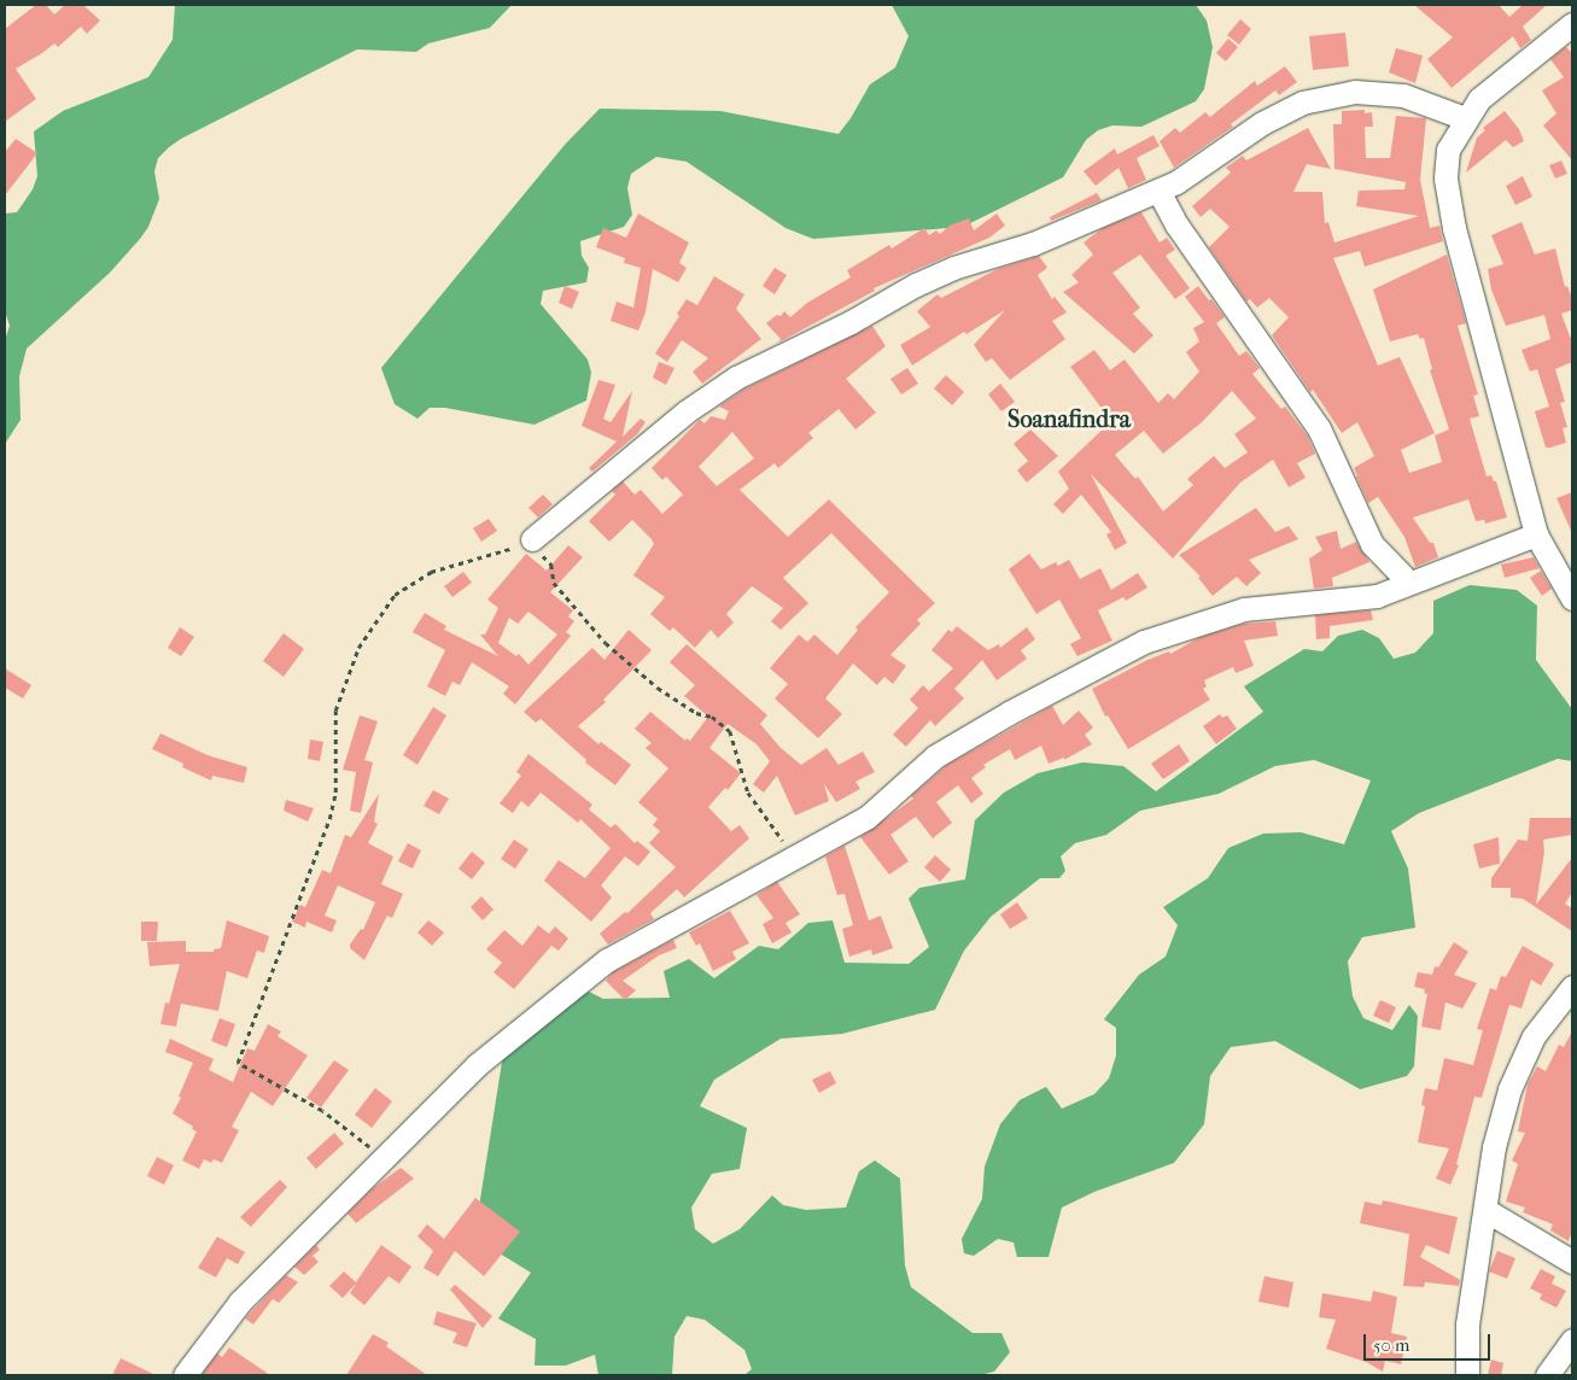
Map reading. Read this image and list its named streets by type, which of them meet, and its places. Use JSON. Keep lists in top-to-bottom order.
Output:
{
  "districts": ["Soanafindra"],
  "scale_bar": "50 m"
}
